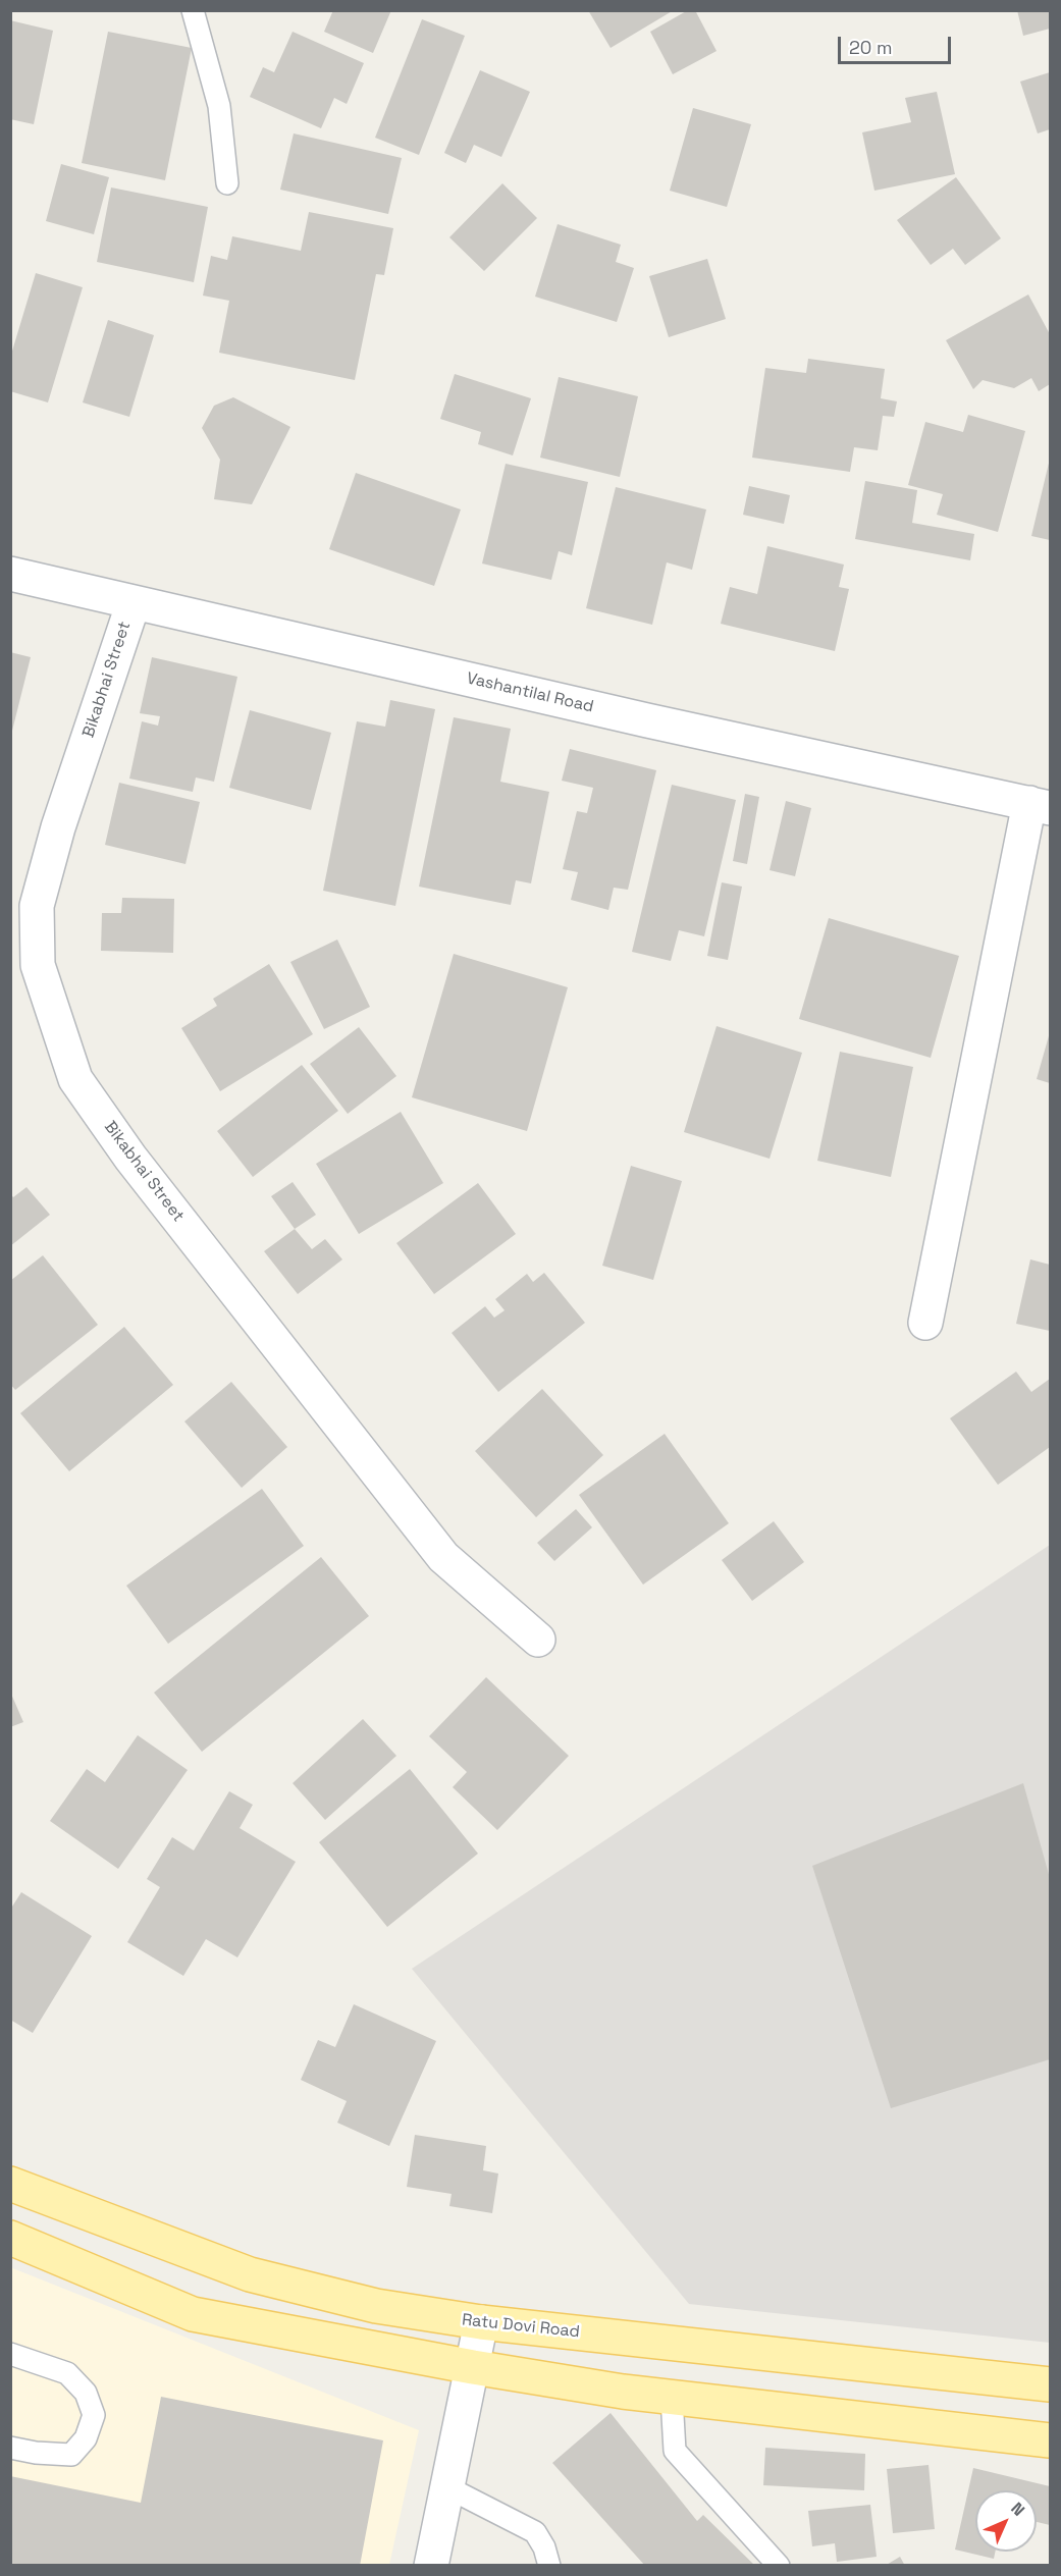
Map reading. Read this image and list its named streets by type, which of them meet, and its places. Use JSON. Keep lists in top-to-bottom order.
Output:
{
  "streets": {
    "main road": ["Ratu Dovi Road"],
    "street": ["Bikabhai Street", "Vashantilal Road"]
  },
  "crossings": [
    ["Bikabhai Street", "Vashantilal Road"]
  ],
  "scale_bar": "20 m",
  "north": "top right"
}
